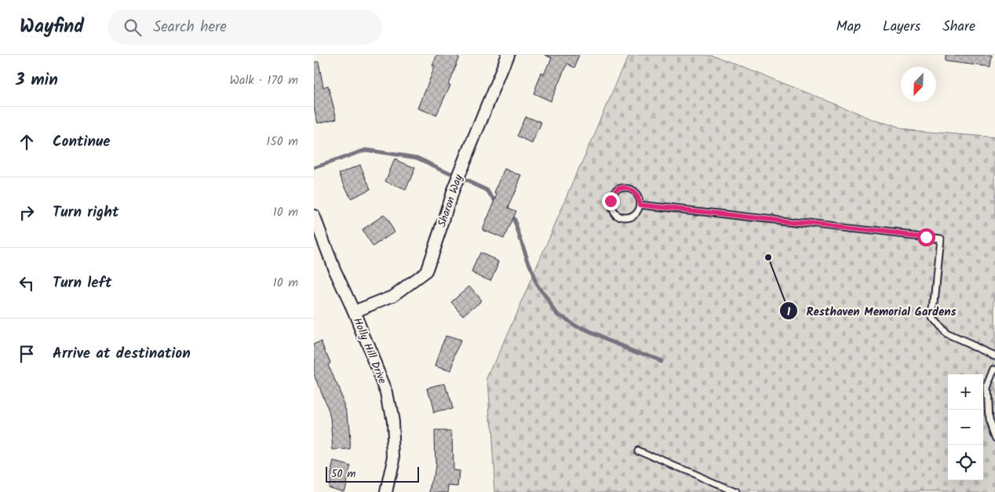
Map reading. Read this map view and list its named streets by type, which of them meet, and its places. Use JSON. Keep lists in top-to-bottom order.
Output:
{
  "streets": {
    "street": ["Sharon Way", "Holly Hill Drive"]
  },
  "crossings": [
    ["Sharon Way", "Holly Hill Drive"]
  ],
  "places": ["Resthaven Memorial Gardens"],
  "scale_bar": "50 m",
  "north": "bottom left",
  "page": {
    "header": "Wayfind",
    "search": "Search here",
    "nav": ["Map", "Layers", "Share"],
    "heading": ["3 min", "Walk · 170 m"],
    "list": [
      ["Continue", "150 m"],
      ["Turn right", "10 m"],
      ["Turn left", "10 m"],
      "Arrive at destination"
    ],
    "map_buttons": ["+", "−"],
    "scale": "50 m"
  }
}
